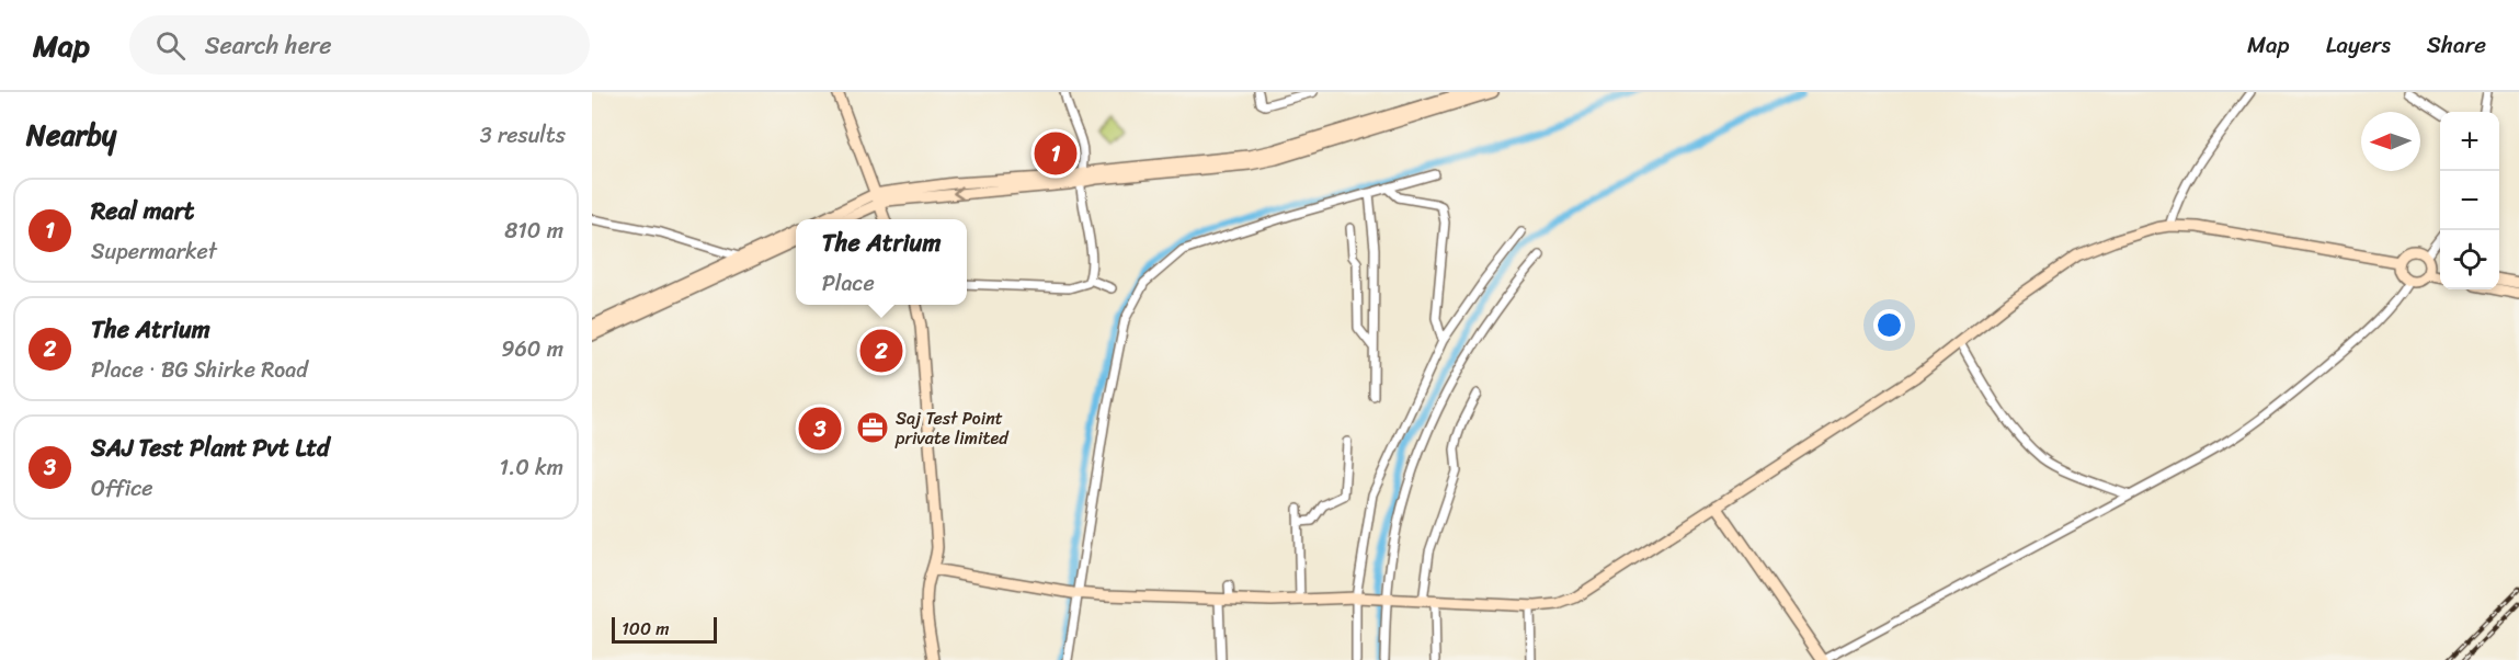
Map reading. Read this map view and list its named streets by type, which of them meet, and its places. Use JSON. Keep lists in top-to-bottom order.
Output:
{
  "places": {
    "office": ["Saj Test Point private limited"]
  },
  "scale_bar": "100 m",
  "north": "left",
  "page": {
    "header": "Map",
    "search": "Search here",
    "nav": ["Map", "Layers", "Share"],
    "heading": ["Nearby", "3 results"],
    "map_buttons": ["+", "−"],
    "pins": ["1", "2", "3"],
    "list": [
      {
        "mark": "1",
        "name": "Real mart",
        "note": "Supermarket",
        "value": "810 m"
      },
      {
        "mark": "2",
        "name": "The Atrium",
        "note": "Place · BG Shirke Road",
        "value": "960 m"
      },
      {
        "mark": "3",
        "name": "SAJ Test Plant Pvt Ltd",
        "note": "Office",
        "value": "1.0 km"
      }
    ],
    "popup": ["The Atrium", "Place"],
    "scale": "100 m"
  }
}
